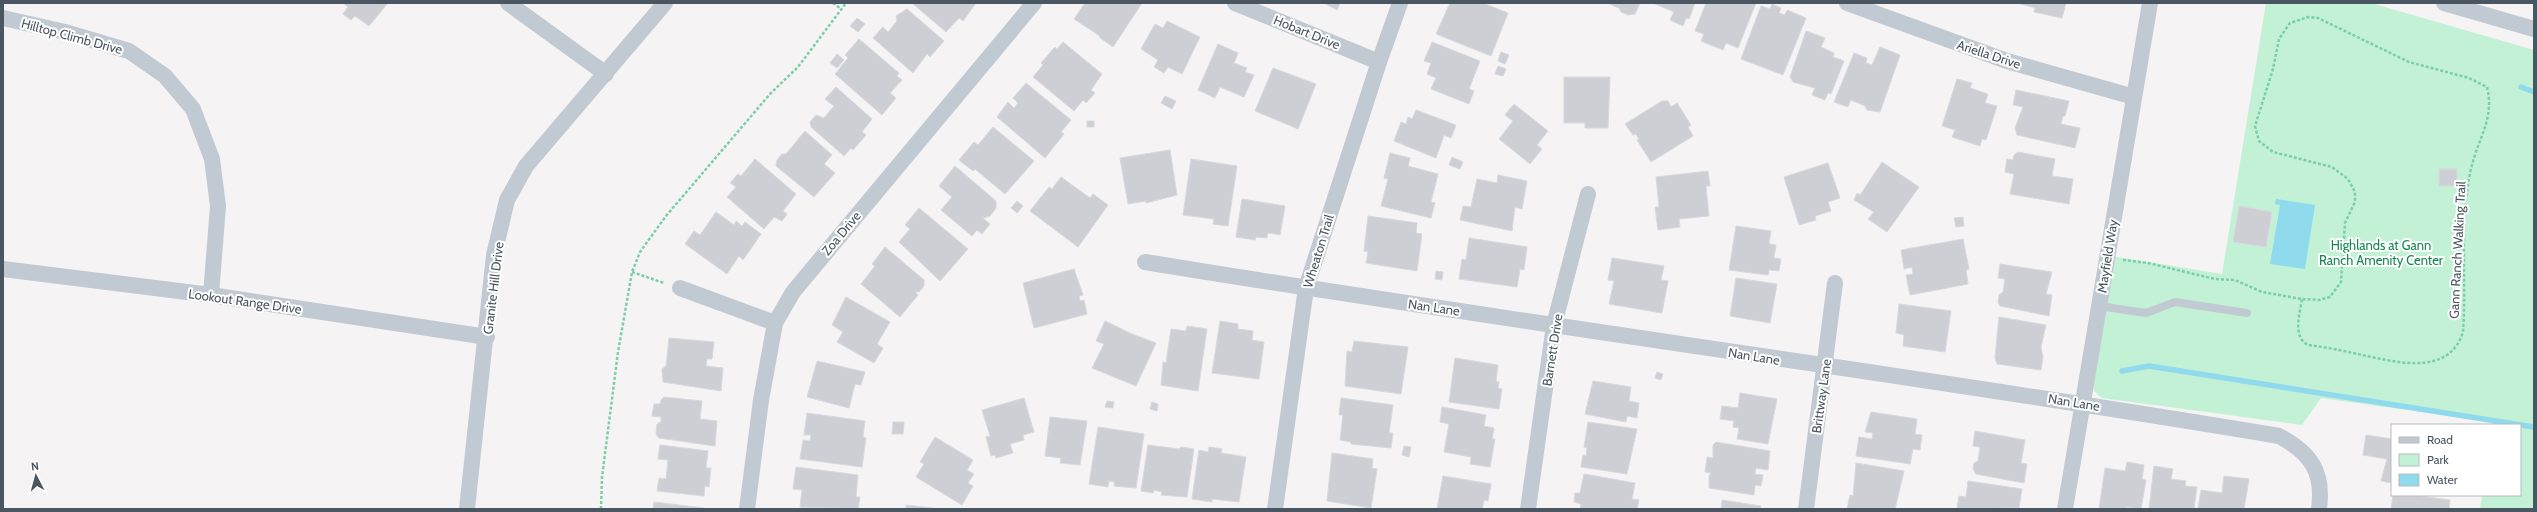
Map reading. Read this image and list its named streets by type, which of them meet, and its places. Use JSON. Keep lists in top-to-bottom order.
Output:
{
  "streets": {
    "street": [
      "Hobart Drive",
      "Hilltop Climb Drive",
      "Ariella Drive",
      "Zoa Drive",
      "Wheaton Trail",
      "Mayfield Way",
      "Granite Hill Drive",
      "Lookout Range Drive",
      "Nan Lane",
      "Barnett Drive",
      "Brittway Lane"
    ],
    "path": ["Gann Ranch Walking Trail"]
  },
  "crossings": [
    ["Hobart Drive", "Wheaton Trail"],
    ["Hilltop Climb Drive", "Lookout Range Drive"],
    ["Ariella Drive", "Mayfield Way"],
    ["Gann Ranch Walking Trail", "Mayfield Way"],
    ["Wheaton Trail", "Nan Lane"],
    ["Mayfield Way", "Nan Lane"],
    ["Granite Hill Drive", "Lookout Range Drive"],
    ["Nan Lane", "Barnett Drive"],
    ["Nan Lane", "Brittway Lane"]
  ],
  "parks": ["Highlands at Gann Ranch Amenity Center"],
  "legend": ["Road", "Park", "Water"],
  "north": "top"
}
